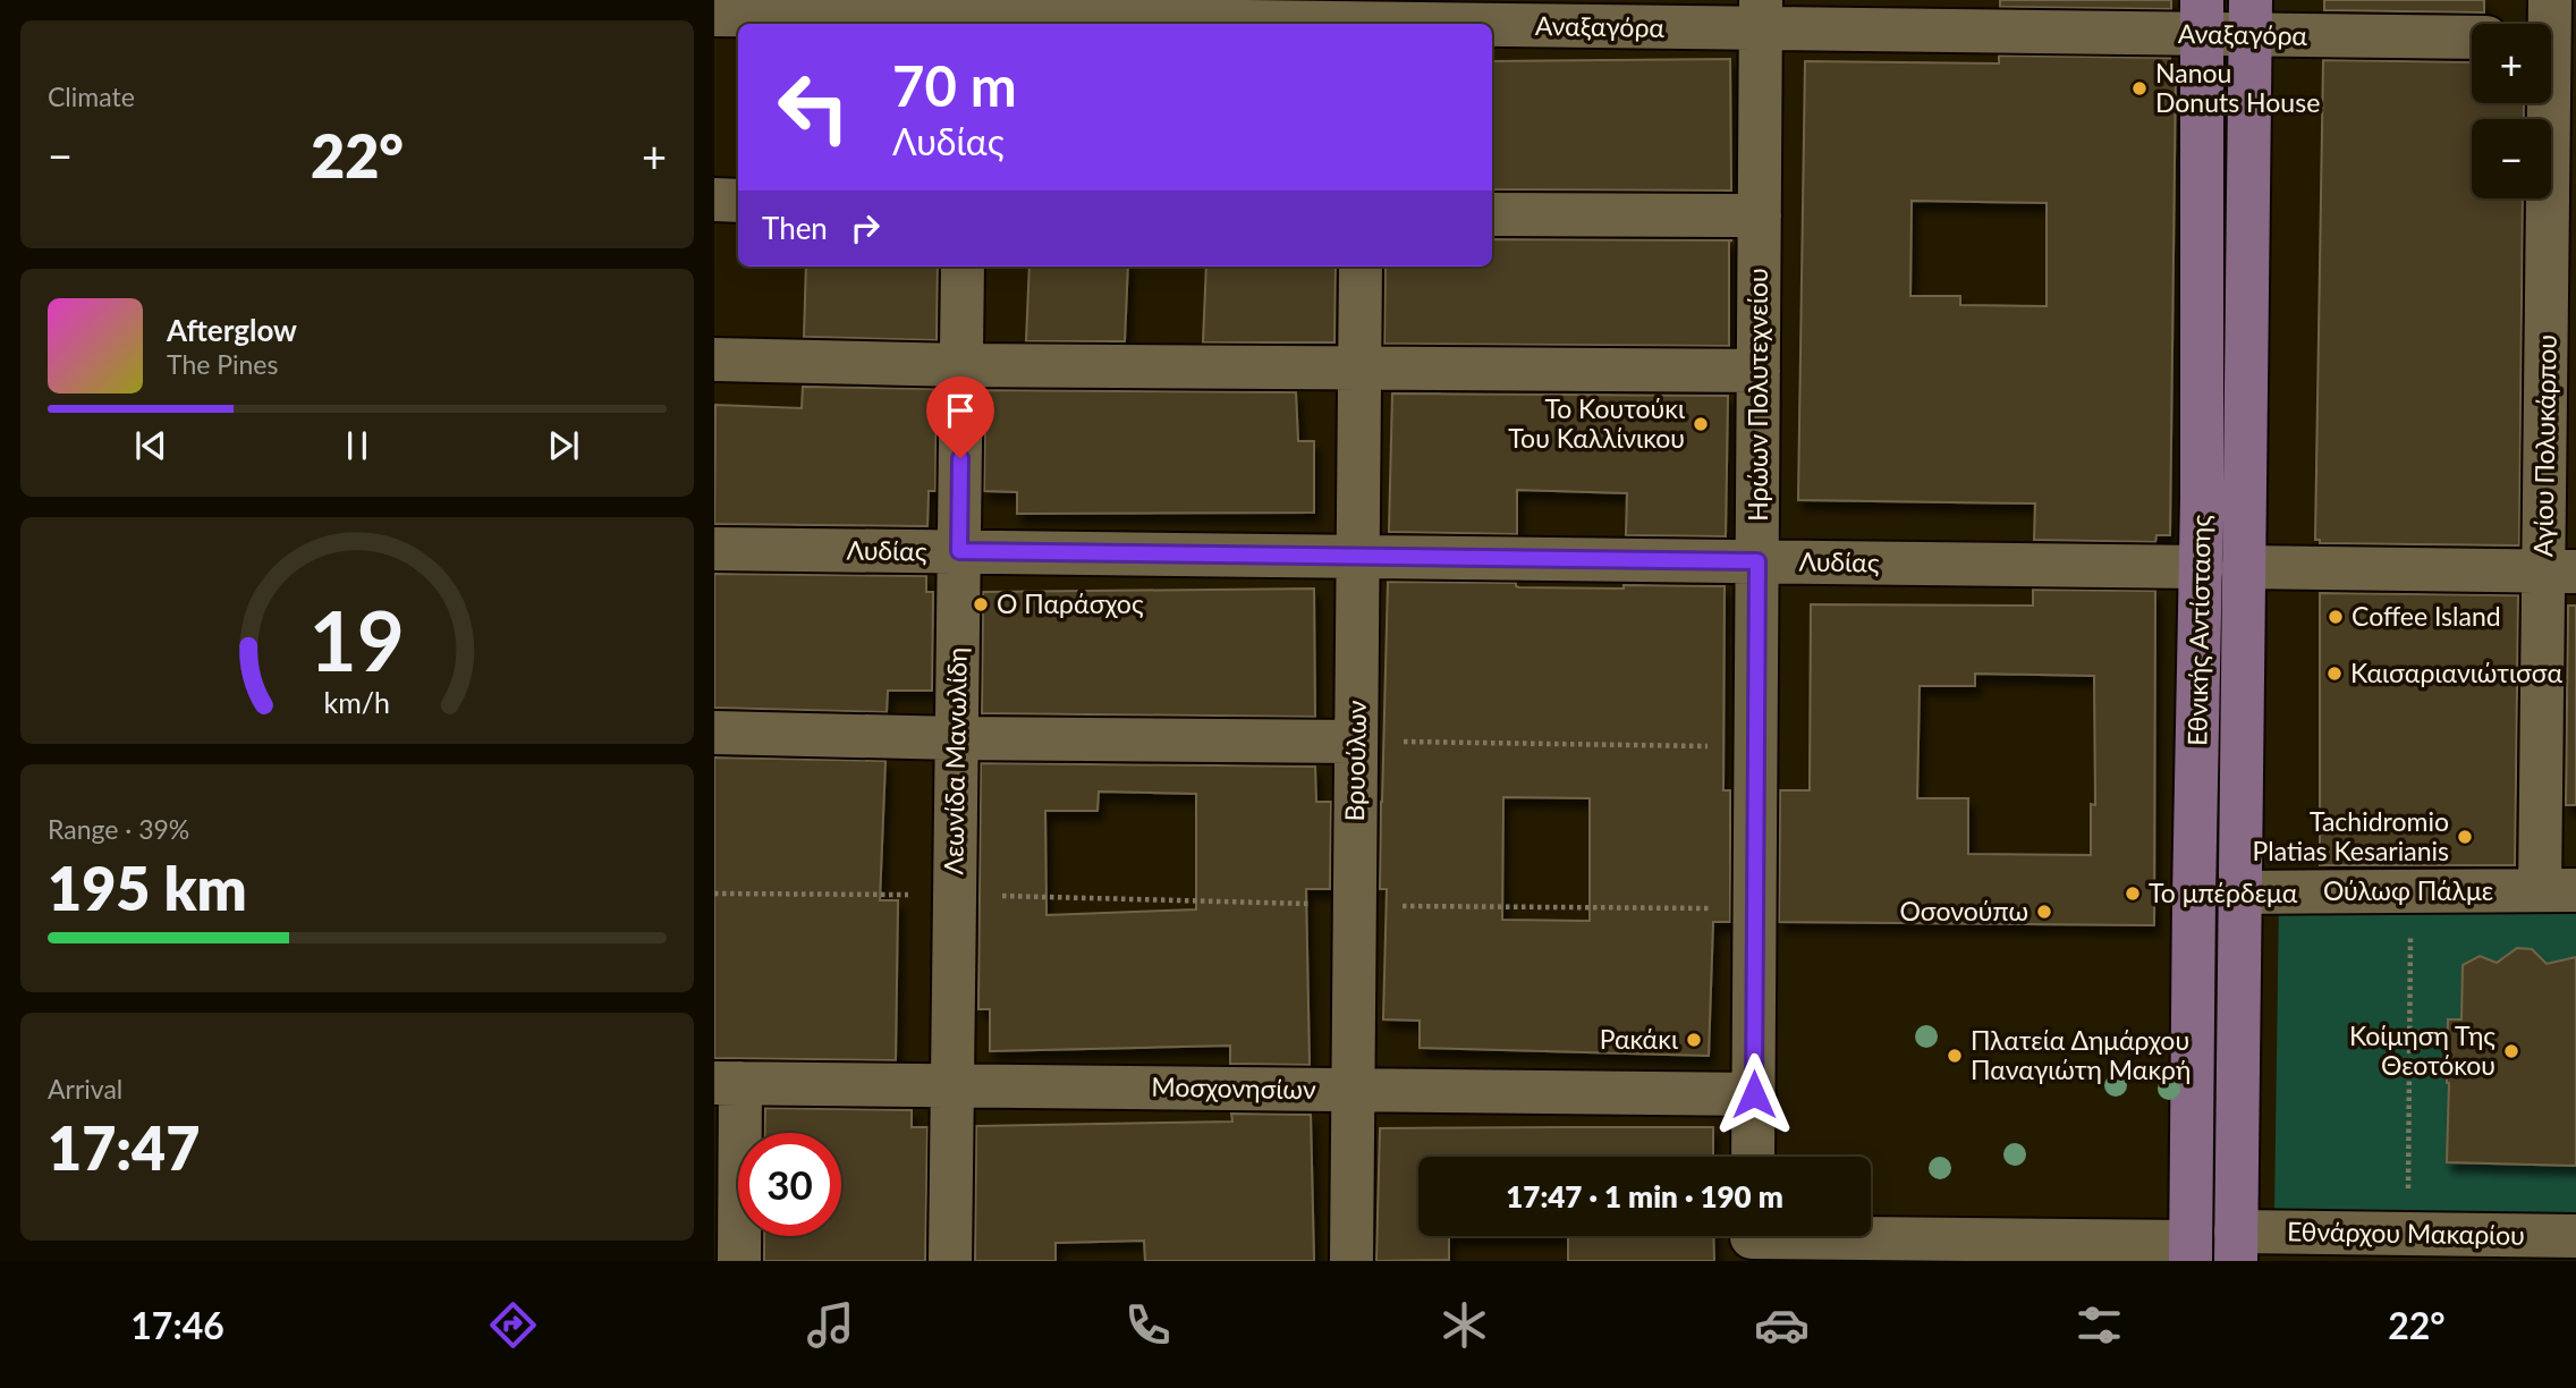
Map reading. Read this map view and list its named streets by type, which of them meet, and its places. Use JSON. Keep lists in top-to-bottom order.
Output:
{
  "streets": {
    "main road": ["Εθνικής Αντίστασης"],
    "street": [
      "Αναξαγόρα",
      "Ηρώων Πολυτεχνείου",
      "Αγίου Πολυκάρπου",
      "Λυδίας",
      "Λεωνίδα Μανωλίδη",
      "Βρυούλων",
      "Ούλωφ Πάλμε",
      "Μοσχονησίων",
      "Εθνάρχου Μακαρίου"
    ]
  },
  "crossings": [
    ["Αναξαγόρα", "Ηρώων Πολυτεχνείου"],
    ["Αναξαγόρα", "Εθνικής Αντίστασης"],
    ["Ηρώων Πολυτεχνείου", "Λυδίας"],
    ["Ηρώων Πολυτεχνείου", "Μοσχονησίων"],
    ["Αγίου Πολυκάρπου", "Ούλωφ Πάλμε"],
    ["Λυδίας", "Εθνικής Αντίστασης"],
    ["Λυδίας", "Λεωνίδα Μανωλίδη"],
    ["Λυδίας", "Βρυούλων"],
    ["Εθνικής Αντίστασης", "Ούλωφ Πάλμε"],
    ["Εθνικής Αντίστασης", "Εθνάρχου Μακαρίου"],
    ["Λεωνίδα Μανωλίδη", "Μοσχονησίων"],
    ["Βρυούλων", "Μοσχονησίων"]
  ],
  "places": [
    "Nanou Donuts House",
    "Το Κουτούκι Του Καλλίνικου",
    "Ο Παράσχος",
    "Coffee Island",
    "Καισαριανιώτισσα",
    "Tachidromio Platias Kesarianis",
    "Το μπέρδεμα",
    "Οσονούπω",
    "Ρακάκι",
    "Κοίμηση Της Θεοτόκου",
    "Πλατεία Δημάρχου Παναγιώτη Μακρή"
  ],
  "page": {
    "tile": [
      "Climate",
      ["Range · 39%", "195 km"],
      ["Arrival", "17:47"]
    ],
    "map_buttons": ["+", "−"],
    "turn": ["70 m", "Λυδίας"],
    "heat": ["−", "22°", "+"],
    "then": "Then",
    "song": ["Afterglow", "The Pines"],
    "limit": "30",
    "trip": "17:47 · 1 min · 190 m",
    "tabs": ["17:46", "22°"],
    "gauge": ["19", "km/h"]
  }
}
